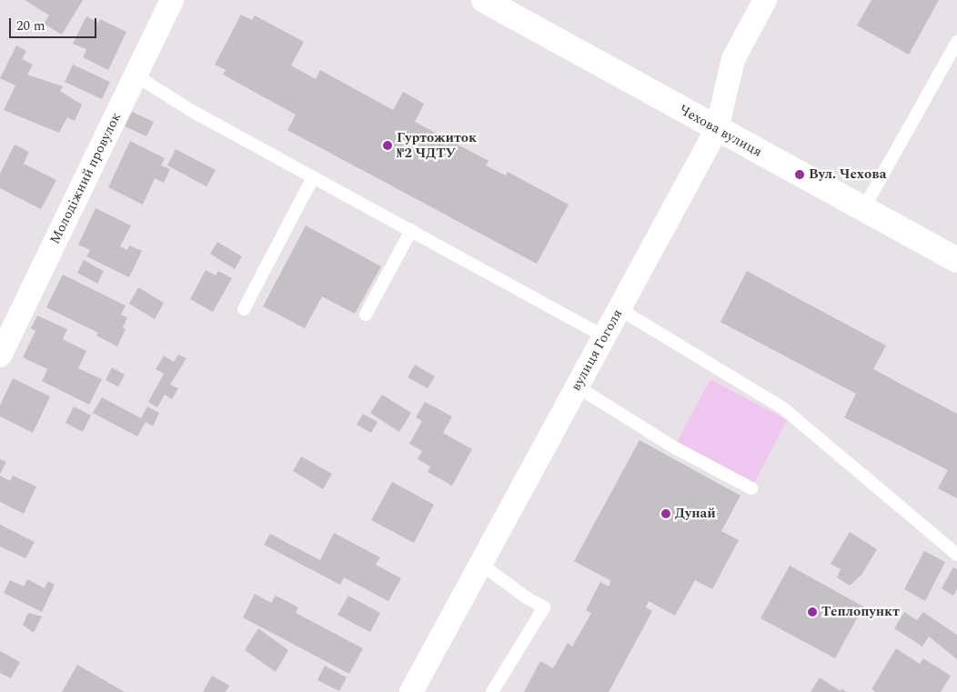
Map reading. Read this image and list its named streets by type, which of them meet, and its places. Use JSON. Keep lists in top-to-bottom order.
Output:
{
  "streets": {
    "street": ["Чехова вулиця", "Молодіжний провулок", "вулиця Гоголя"]
  },
  "crossings": [
    ["Чехова вулиця", "вулиця Гоголя"]
  ],
  "places": [
    "Гуртожиток №2 ЧДТУ",
    "Вул. Чехова",
    "Дунай",
    "Теплопункт"
  ],
  "scale_bar": "20 m"
}
